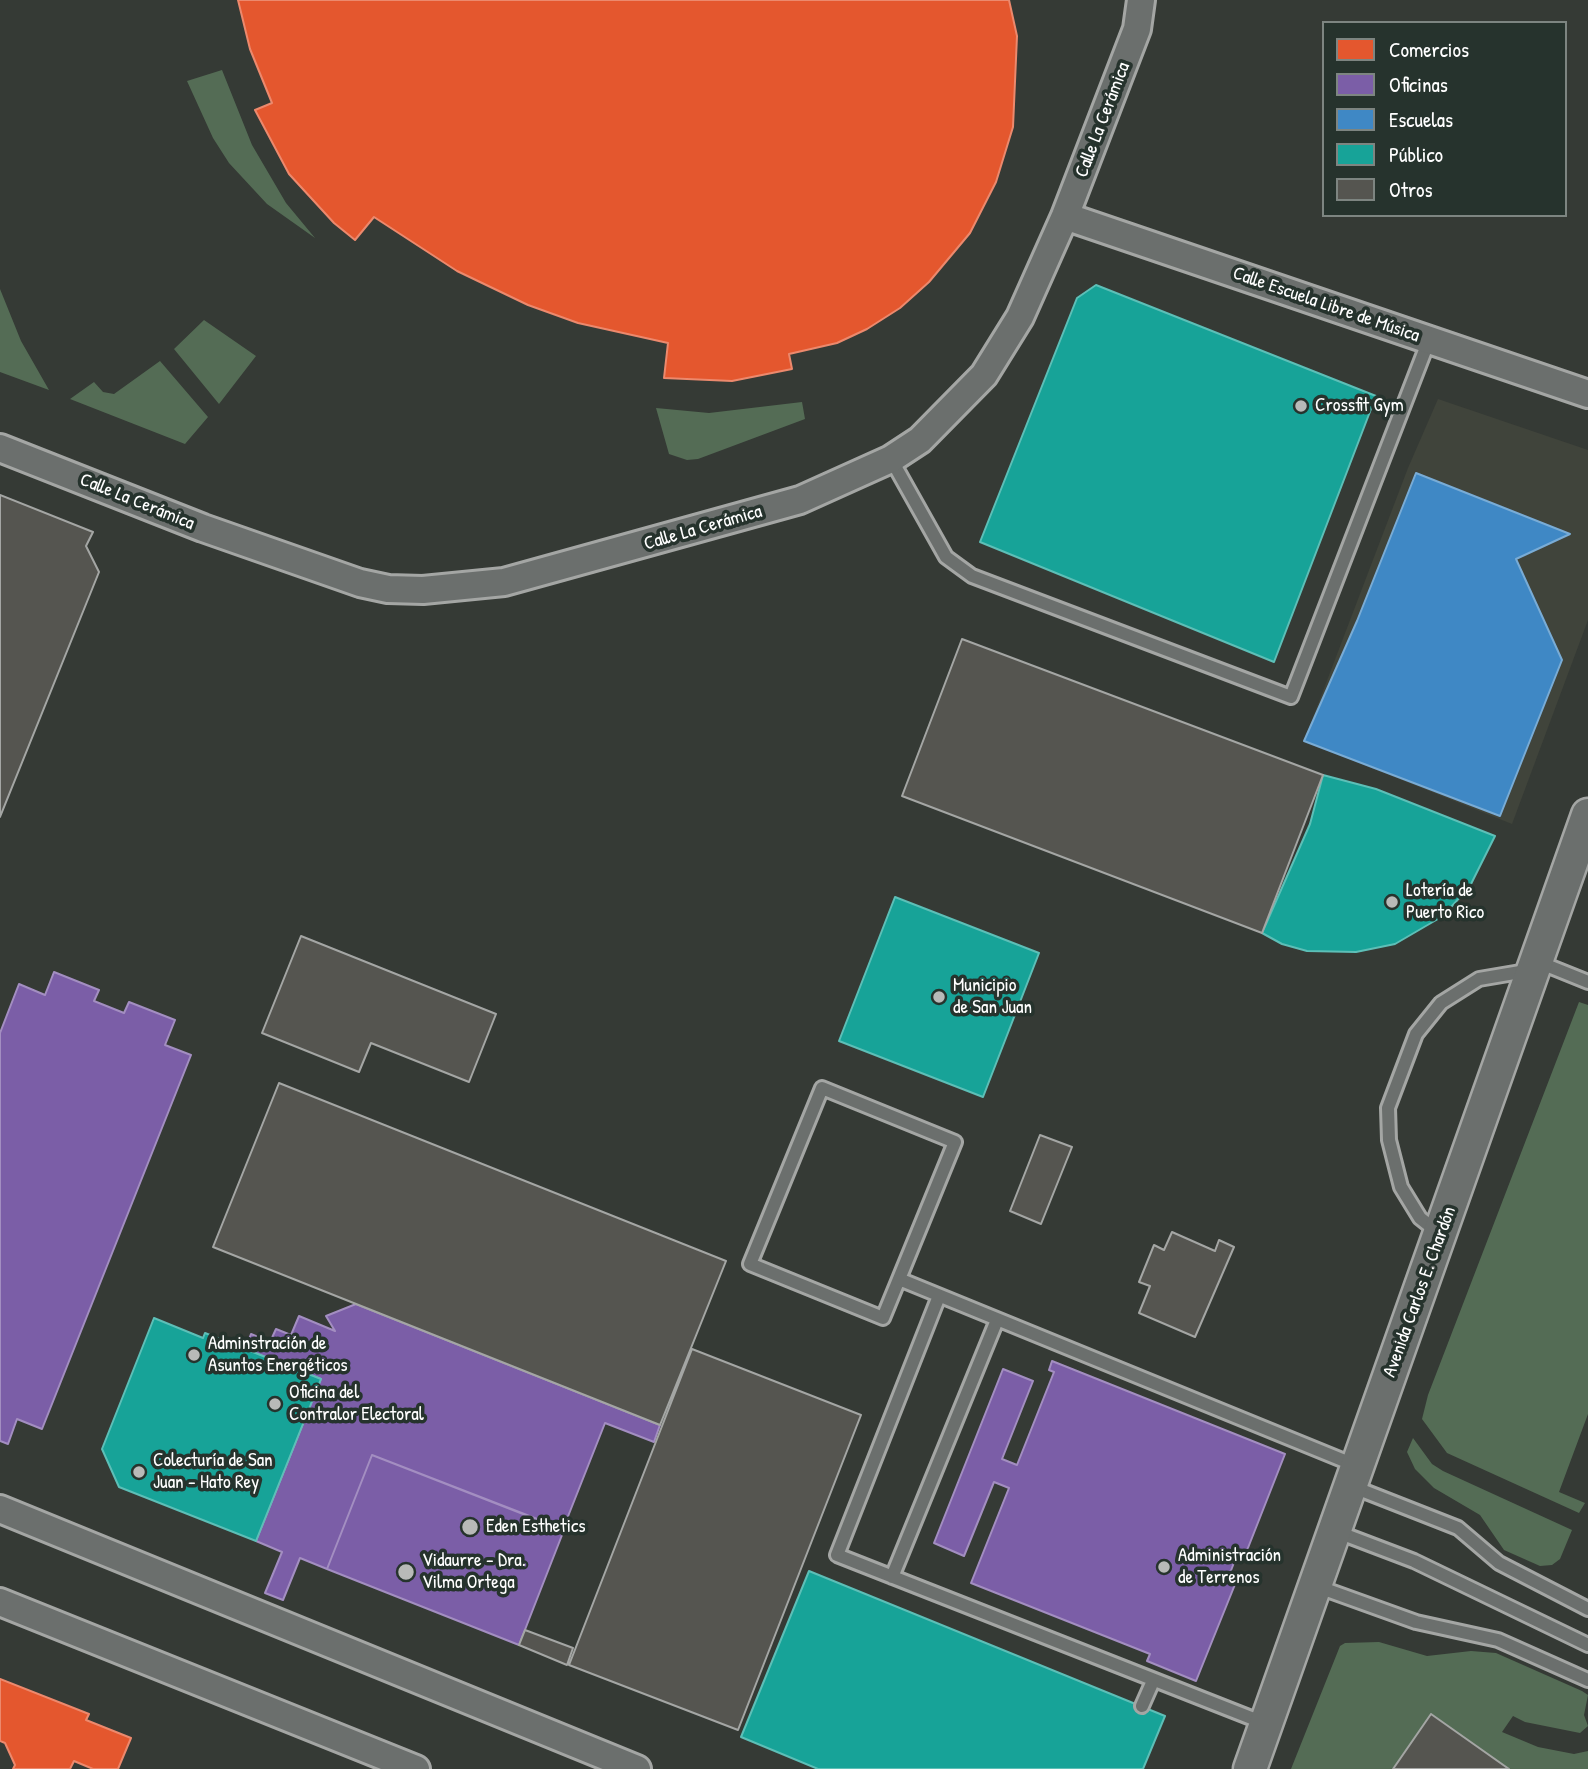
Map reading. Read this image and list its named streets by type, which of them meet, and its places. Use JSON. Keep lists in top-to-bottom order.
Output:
{
  "streets": {
    "street": ["Calle La Cerámica", "Calle Escuela Libre de Música", "Avenida Carlos E. Chardón"]
  },
  "crossings": [
    ["Calle La Cerámica", "Calle Escuela Libre de Música"]
  ],
  "places": [
    "Crossfit Gym",
    "Lotería de Puerto Rico",
    "Municipio de San Juan",
    "Adminstración de Asuntos Energéticos",
    "Oficina del Contralor Electoral",
    "Colecturía de San Juan - Hato Rey",
    "Eden Esthetics",
    "Administración de Terrenos",
    "Vidaurre - Dra. Vilma Ortega"
  ],
  "legend": [
    "Comercios",
    "Oficinas",
    "Escuelas",
    "Público",
    "Otros"
  ]
}
